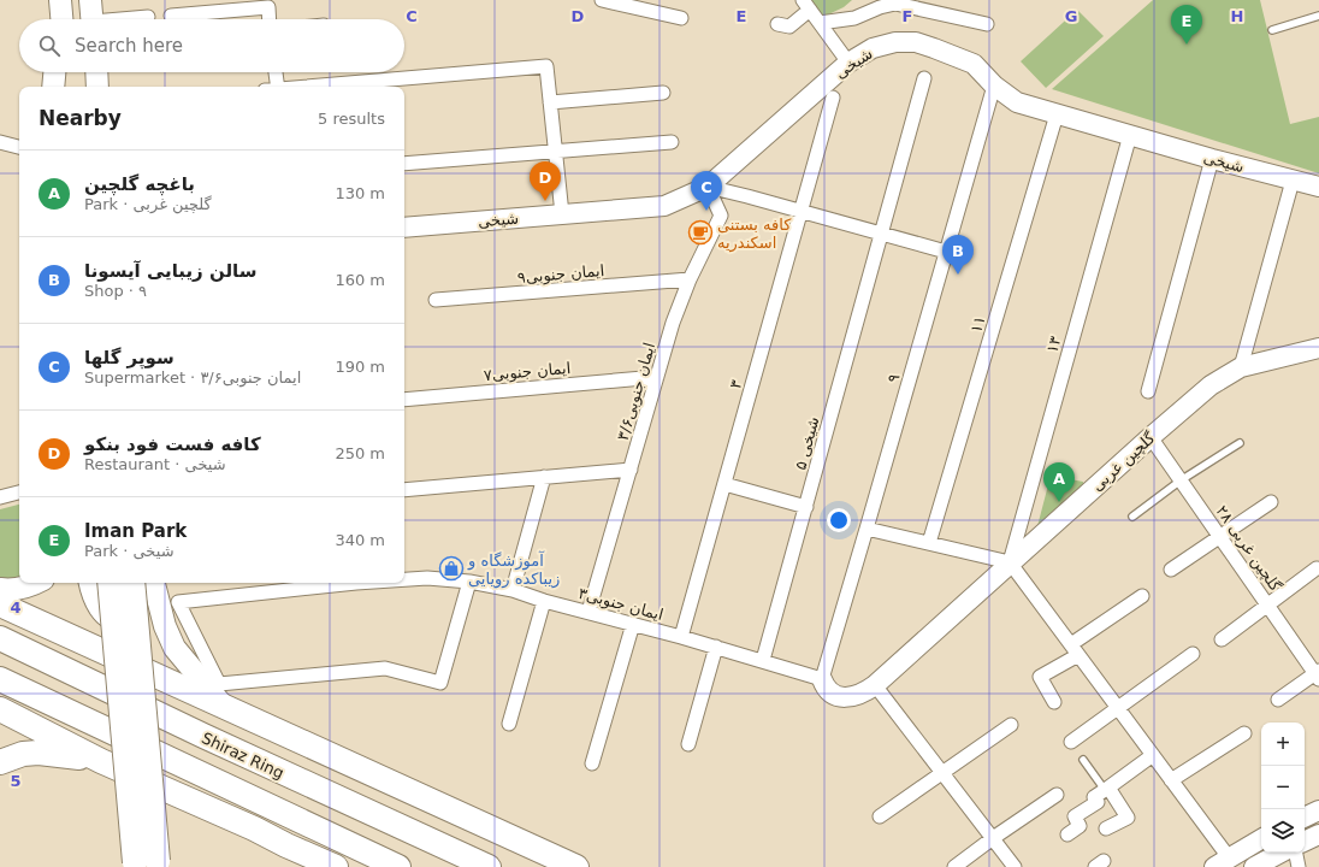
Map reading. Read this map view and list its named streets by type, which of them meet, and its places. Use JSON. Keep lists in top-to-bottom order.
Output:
{
  "streets": {
    "highway": ["Shiraz Ring"],
    "street": [
      "شیخی",
      "ایمان جنوبی۹",
      "۱۱",
      "۱۳",
      "ایمان جنوبی۷",
      "۹",
      "۳",
      "ایمان جنوبی۳/۶",
      "شیخی ۵",
      "گلچین غربی",
      "گلچین غربی ۲۸",
      "ایمان جنوبی۳"
    ]
  },
  "crossings": [
    ["شیخی", "۱۱"],
    ["شیخی", "۱۳"],
    ["شیخی", "۹"],
    ["شیخی", "ایمان جنوبی۳/۶"],
    ["ایمان جنوبی۹", "ایمان جنوبی۳/۶"],
    ["۱۳", "گلچین غربی"],
    ["ایمان جنوبی۷", "ایمان جنوبی۳/۶"],
    ["۹", "ایمان جنوبی۳"],
    ["۳", "ایمان جنوبی۳"],
    ["ایمان جنوبی۳/۶", "ایمان جنوبی۳"],
    ["شیخی ۵", "ایمان جنوبی۳"],
    ["گلچین غربی", "گلچین غربی ۲۸"]
  ],
  "places": {
    "cafe": ["کافه بستنی اسکندریه"],
    "shop": ["آموزشگاه و زیباکده رویایی"]
  },
  "page": {
    "pins": [
      "E",
      "D",
      "C",
      "B",
      "A"
    ],
    "search": "Search here",
    "heading": ["Nearby", "5 results"],
    "list": [
      {
        "mark": "A",
        "name": "باغچه گلچین",
        "note": "Park · گلچین غربی",
        "value": "130 m"
      },
      {
        "mark": "B",
        "name": "سالن زیبایی آیسونا",
        "note": "Shop · ۹",
        "value": "160 m"
      },
      {
        "mark": "C",
        "name": "سوپر گلها",
        "note": "Supermarket · ایمان جنوبی۳/۶",
        "value": "190 m"
      },
      {
        "mark": "D",
        "name": "کافه فست فود بنکو",
        "note": "Restaurant · شیخی",
        "value": "250 m"
      },
      {
        "mark": "E",
        "name": "Iman Park",
        "note": "Park · شیخی",
        "value": "340 m"
      }
    ],
    "map_buttons": ["+", "−"]
  },
  "grid": {
    "columns": [
      "C",
      "D",
      "E",
      "F",
      "G",
      "H"
    ],
    "rows": ["4", "5"]
  }
}
